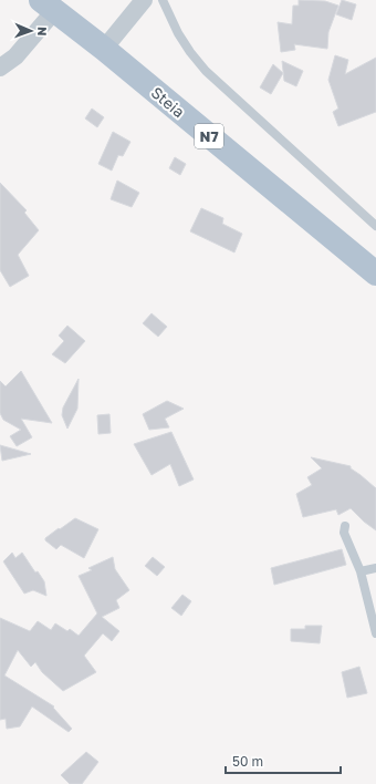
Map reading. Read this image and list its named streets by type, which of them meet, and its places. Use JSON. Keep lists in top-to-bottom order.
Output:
{
  "streets": {
    "main road": ["Steia", "N7"]
  },
  "scale_bar": "50 m",
  "north": "right"
}
